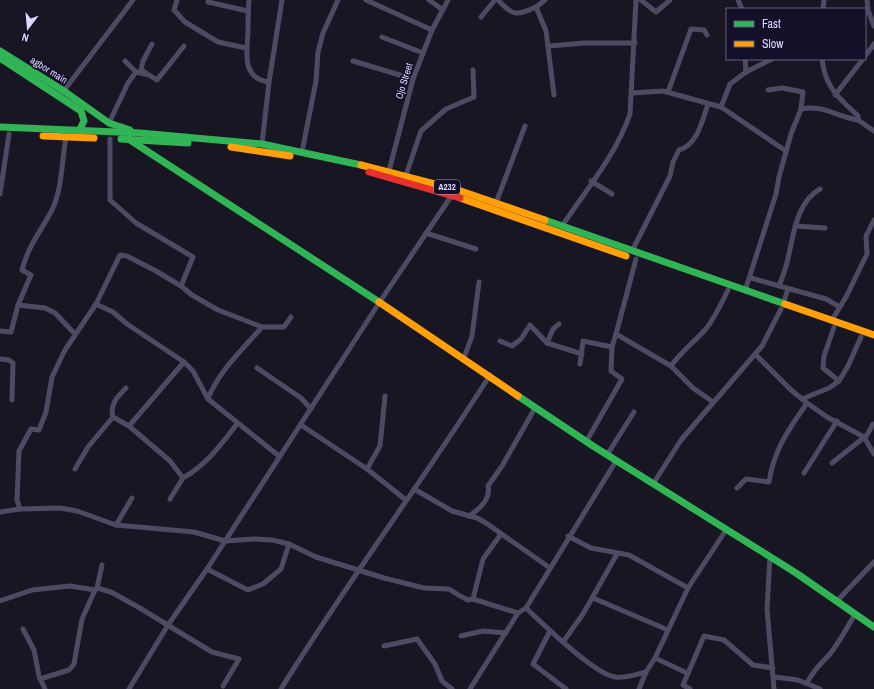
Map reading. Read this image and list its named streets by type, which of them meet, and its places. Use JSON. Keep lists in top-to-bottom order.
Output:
{
  "streets": {
    "main road": ["agbor main", "A232"],
    "street": ["Ojo Street"]
  },
  "crossings": [
    ["Ojo Street", "A232"]
  ],
  "legend": ["Fast", "Slow"],
  "north": "bottom"
}
